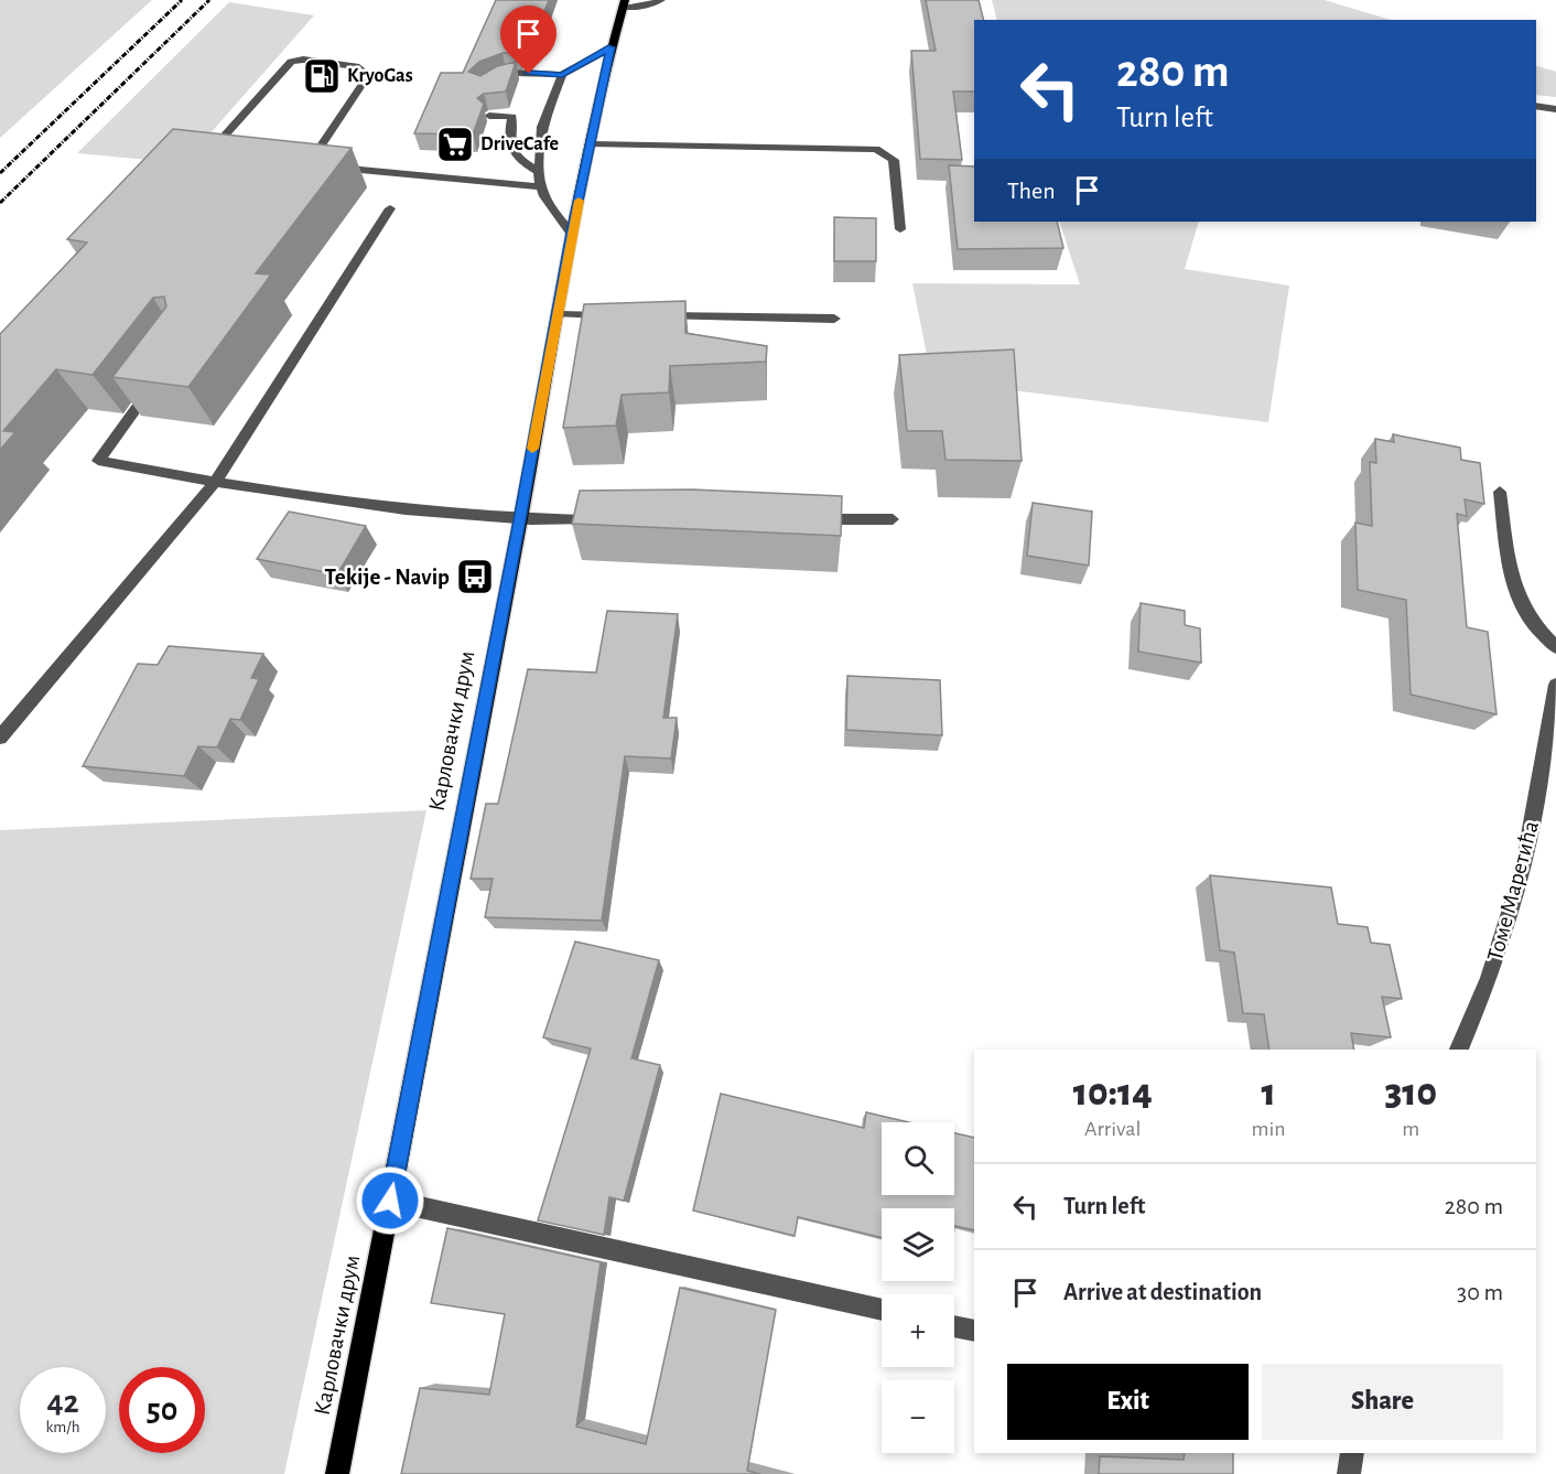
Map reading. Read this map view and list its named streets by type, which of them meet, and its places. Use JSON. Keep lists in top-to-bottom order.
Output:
{
  "streets": {
    "main road": ["Карловачки друм"],
    "street": ["Томе Маретића"]
  },
  "places": {
    "fuel station": ["KryoGas"],
    "supermarket": ["DriveCafe"],
    "bus stop": ["Tekije - Navip"]
  },
  "page": {
    "turn": ["280 m", "Turn left"],
    "then": "Then",
    "eta": [
      "10:14",
      "Arrival",
      "1",
      "min",
      "310",
      "m"
    ],
    "map_buttons": ["+", "−"],
    "list": [
      {
        "name": "Turn left",
        "value": "280 m"
      },
      {
        "name": "Arrive at destination",
        "value": "30 m"
      }
    ],
    "buttons": ["Exit", "Share"],
    "speed": "42 km/h",
    "limit": "50"
  }
}
